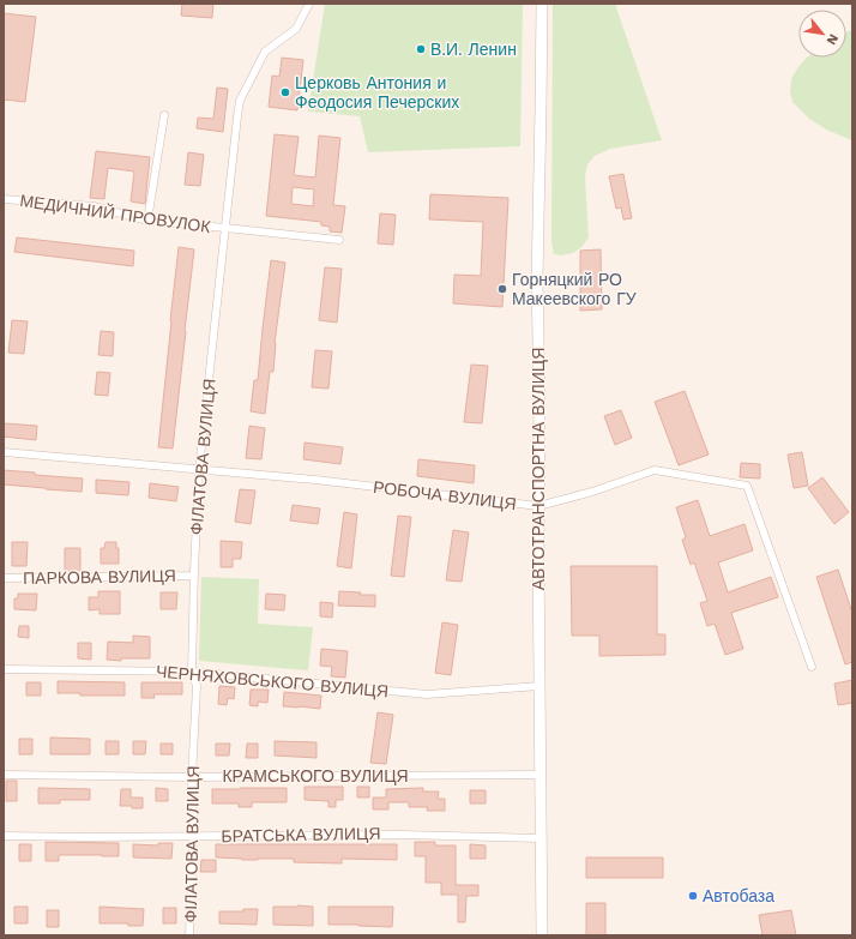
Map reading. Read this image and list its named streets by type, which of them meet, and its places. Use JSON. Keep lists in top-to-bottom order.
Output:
{
  "streets": {
    "main road": ["АВТОТРАНСПОРТНА ВУЛИЦЯ"],
    "street": [
      "МЕДИЧНИЙ ПРОВУЛОК",
      "ФІЛАТОВА ВУЛИЦЯ",
      "РОБОЧА ВУЛИЦЯ",
      "ПАРКОВА ВУЛИЦЯ",
      "ЧЕРНЯХОВСЬКОГО ВУЛИЦЯ",
      "КРАМСЬКОГО ВУЛИЦЯ",
      "БРАТСЬКА ВУЛИЦЯ"
    ]
  },
  "crossings": [
    ["МЕДИЧНИЙ ПРОВУЛОК", "ФІЛАТОВА ВУЛИЦЯ"],
    ["ФІЛАТОВА ВУЛИЦЯ", "РОБОЧА ВУЛИЦЯ"],
    ["ФІЛАТОВА ВУЛИЦЯ", "ПАРКОВА ВУЛИЦЯ"],
    ["ФІЛАТОВА ВУЛИЦЯ", "ЧЕРНЯХОВСЬКОГО ВУЛИЦЯ"],
    ["ФІЛАТОВА ВУЛИЦЯ", "КРАМСЬКОГО ВУЛИЦЯ"],
    ["ФІЛАТОВА ВУЛИЦЯ", "БРАТСЬКА ВУЛИЦЯ"],
    ["АВТОТРАНСПОРТНА ВУЛИЦЯ", "РОБОЧА ВУЛИЦЯ"],
    ["АВТОТРАНСПОРТНА ВУЛИЦЯ", "ЧЕРНЯХОВСЬКОГО ВУЛИЦЯ"],
    ["АВТОТРАНСПОРТНА ВУЛИЦЯ", "КРАМСЬКОГО ВУЛИЦЯ"],
    ["АВТОТРАНСПОРТНА ВУЛИЦЯ", "БРАТСЬКА ВУЛИЦЯ"]
  ],
  "places": [
    "В.И. Ленин",
    "Церковь Антония и Феодосия Печерских",
    "Горняцкий РО Макеевского ГУ",
    "Автобаза"
  ],
  "north": "bottom right"
}
